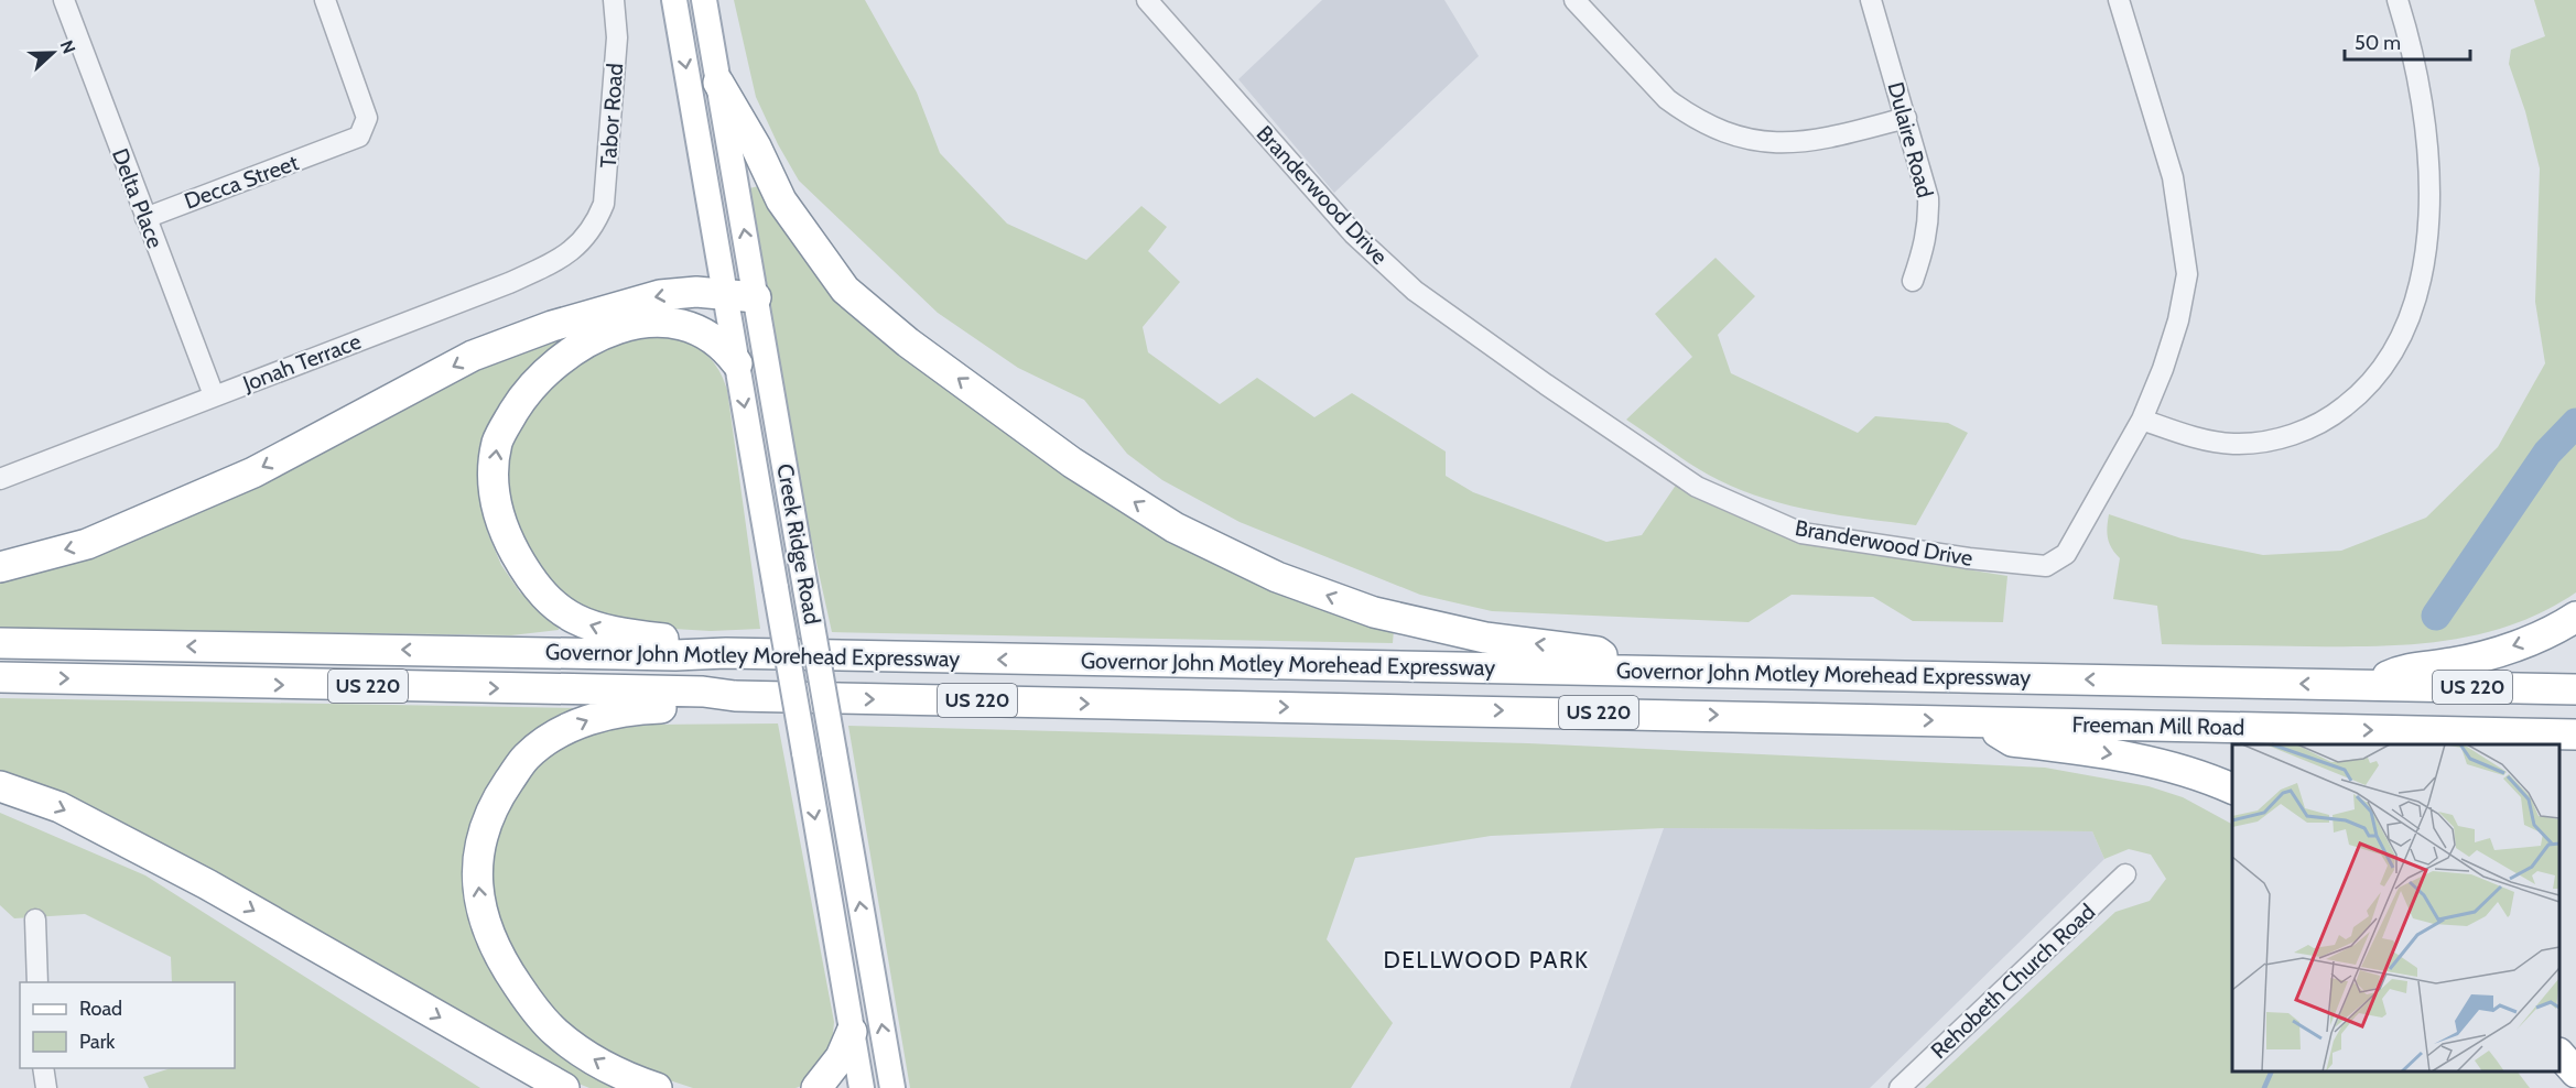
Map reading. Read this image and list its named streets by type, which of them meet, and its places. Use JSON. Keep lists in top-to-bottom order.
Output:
{
  "streets": {
    "highway": ["Governor John Motley Morehead Expressway", "US 220", "Freeman Mill Road"],
    "main road": ["Creek Ridge Road"],
    "street": [
      "Tabor Road",
      "Dulaire Road",
      "Decca Street",
      "Branderwood Drive",
      "Delta Place",
      "Jonah Terrace",
      "Rehobeth Church Road"
    ]
  },
  "crossings": [
    ["Tabor Road", "Jonah Terrace"],
    ["Decca Street", "Delta Place"],
    ["Delta Place", "Jonah Terrace"],
    ["Governor John Motley Morehead Expressway", "US 220"],
    ["Governor John Motley Morehead Expressway", "Freeman Mill Road"],
    ["US 220", "Freeman Mill Road"]
  ],
  "districts": ["DELLWOOD PARK"],
  "legend": ["Road", "Park"],
  "scale_bar": "50 m",
  "north": "right"
}
